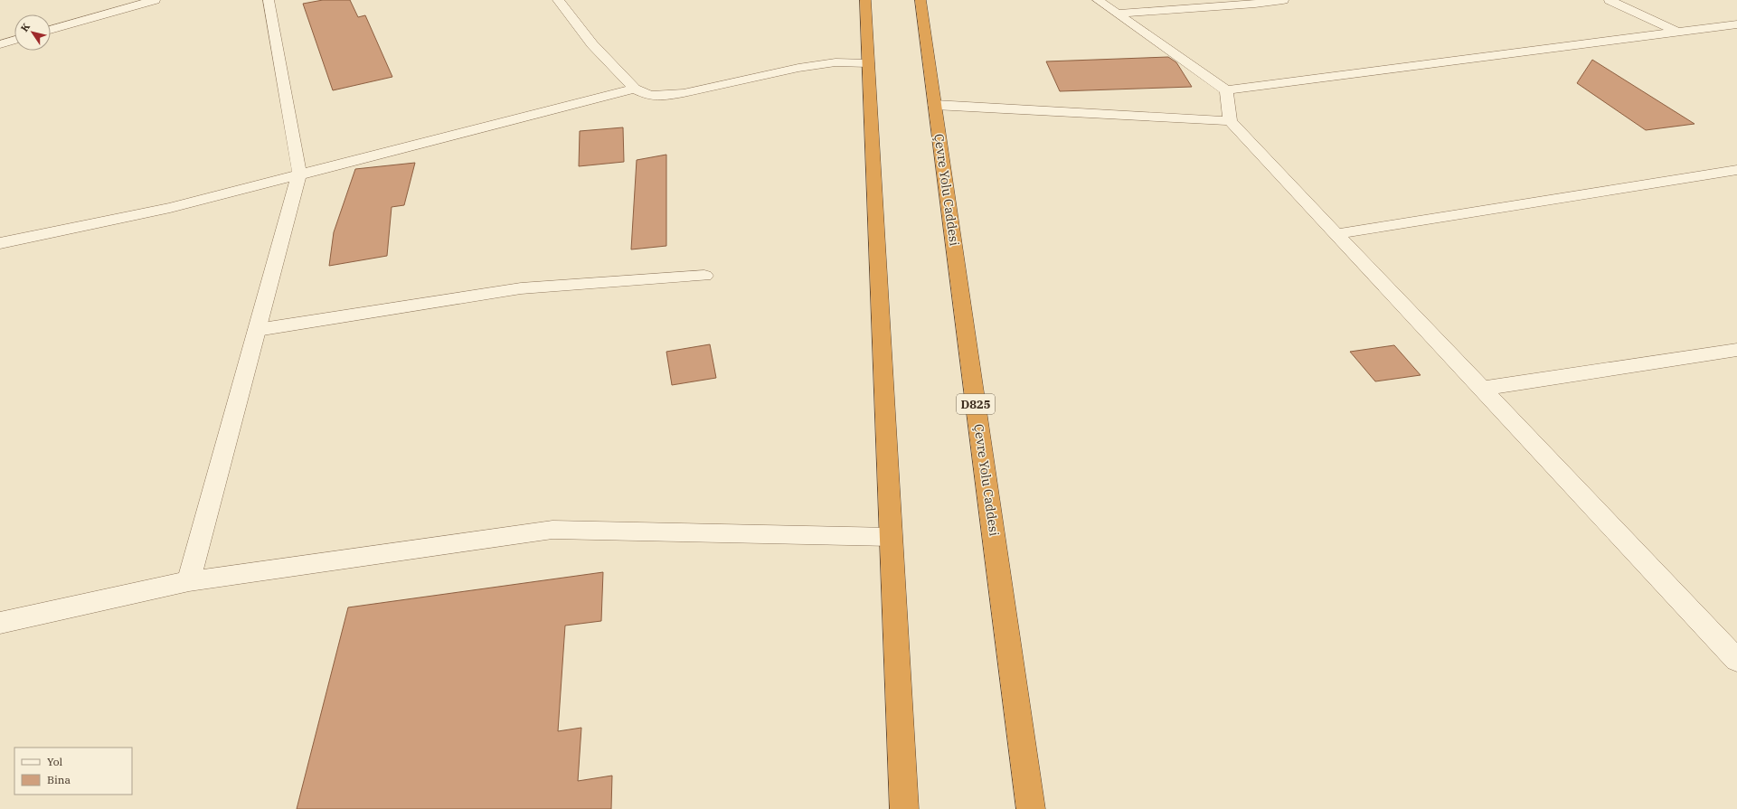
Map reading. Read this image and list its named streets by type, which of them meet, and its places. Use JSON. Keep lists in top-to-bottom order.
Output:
{
  "streets": {
    "highway": ["Çevre Yolu Caddesi", "D825"]
  },
  "legend": ["Yol", "Bina"],
  "north": "top left"
}
